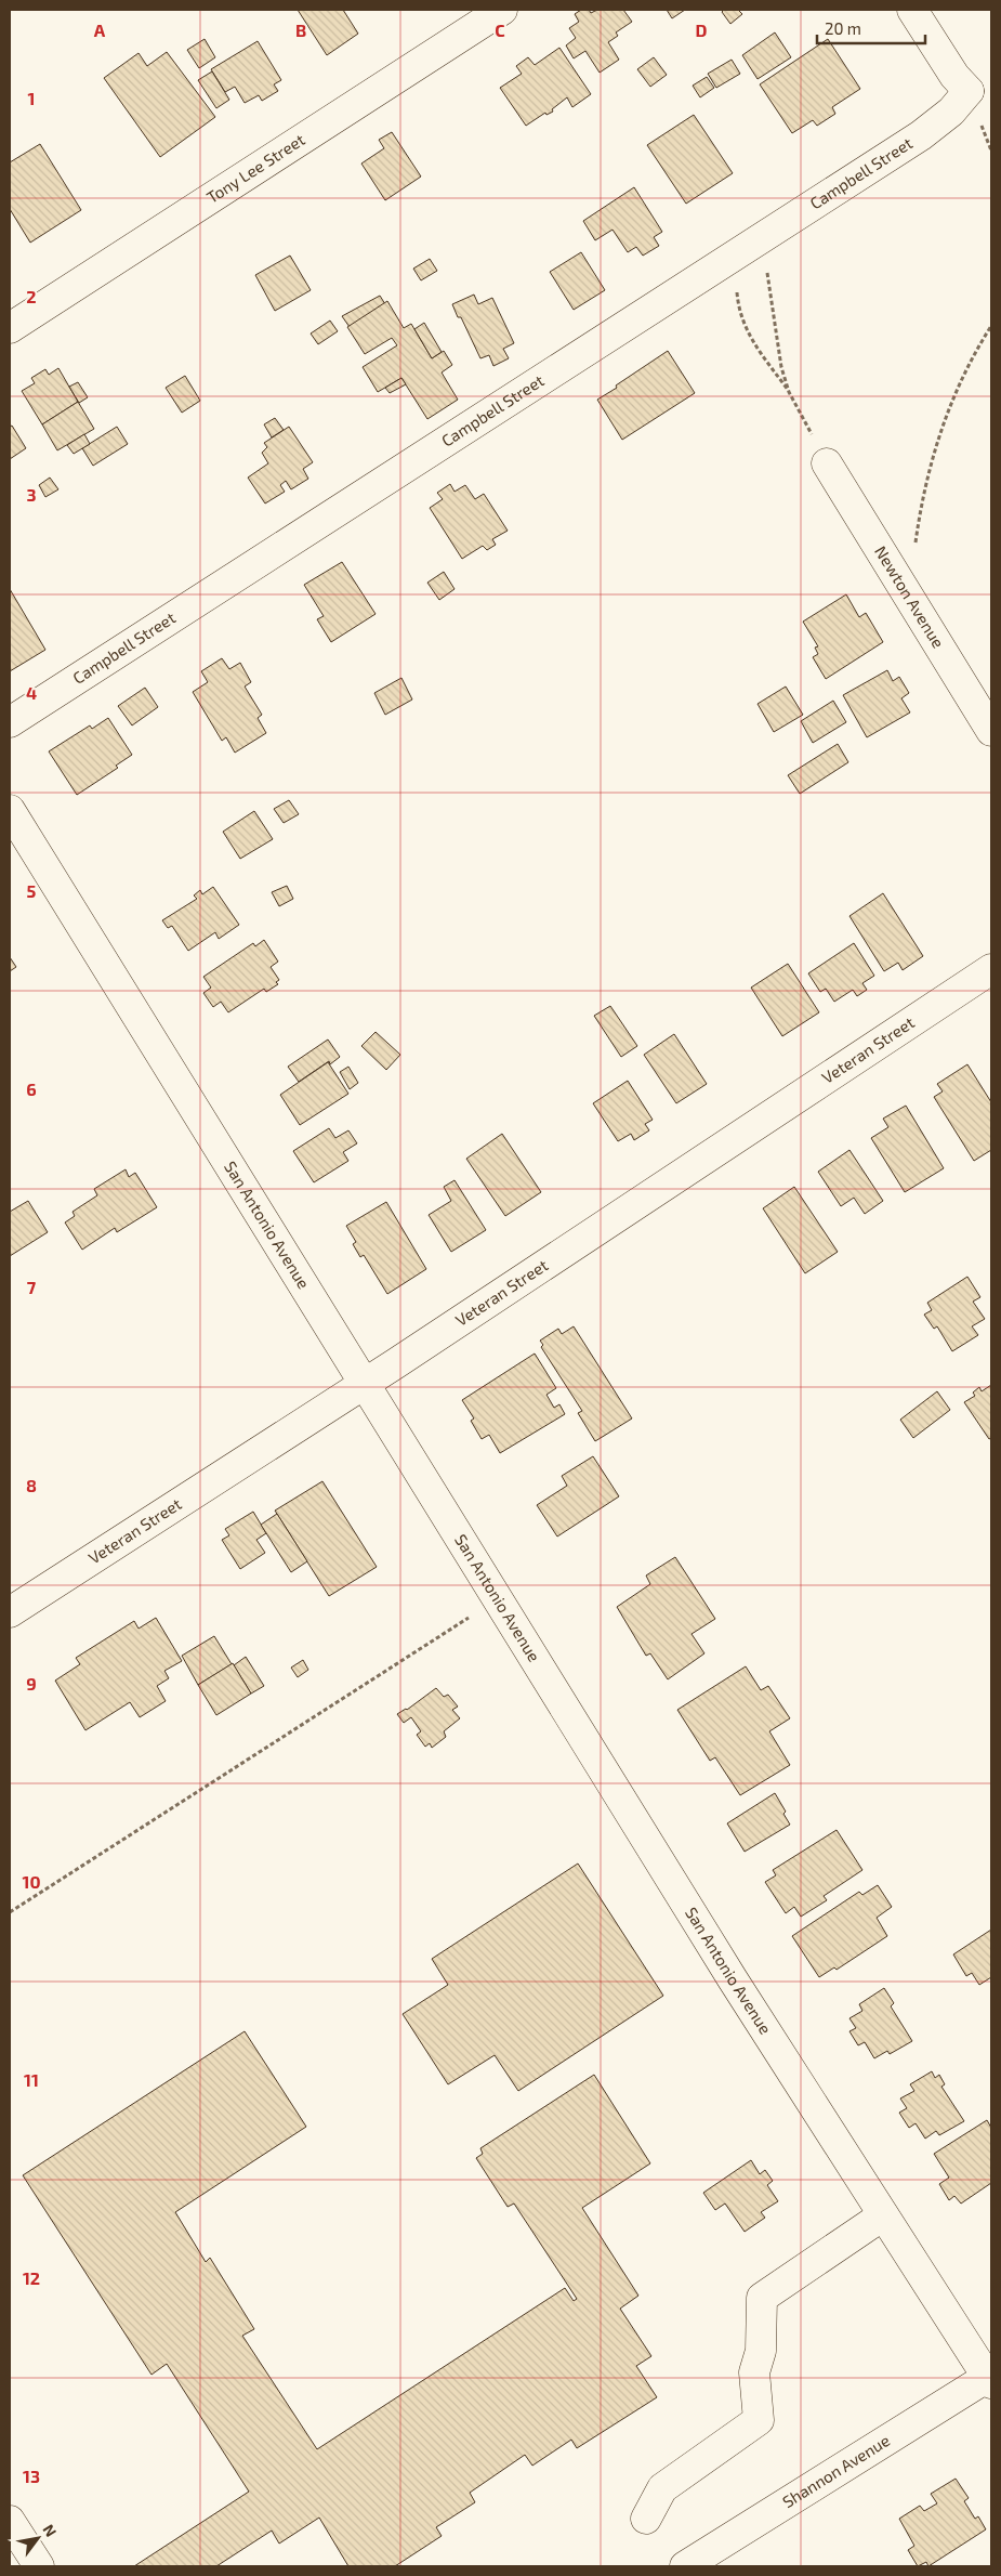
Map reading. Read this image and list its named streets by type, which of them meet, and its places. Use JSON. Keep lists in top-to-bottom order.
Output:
{
  "streets": {
    "street": [
      "Tony Lee Street",
      "Campbell Street",
      "Newton Avenue",
      "Veteran Street",
      "San Antonio Avenue",
      "Shannon Avenue"
    ]
  },
  "crossings": [
    ["Veteran Street", "San Antonio Avenue"],
    ["San Antonio Avenue", "Shannon Avenue"]
  ],
  "scale_bar": "20 m",
  "north": "top right",
  "grid": {
    "columns": [
      "A",
      "B",
      "C",
      "D"
    ],
    "rows": [
      "1",
      "2",
      "3",
      "4",
      "5",
      "6",
      "7",
      "8",
      "9",
      "10",
      "11",
      "12",
      "13"
    ]
  }
}
